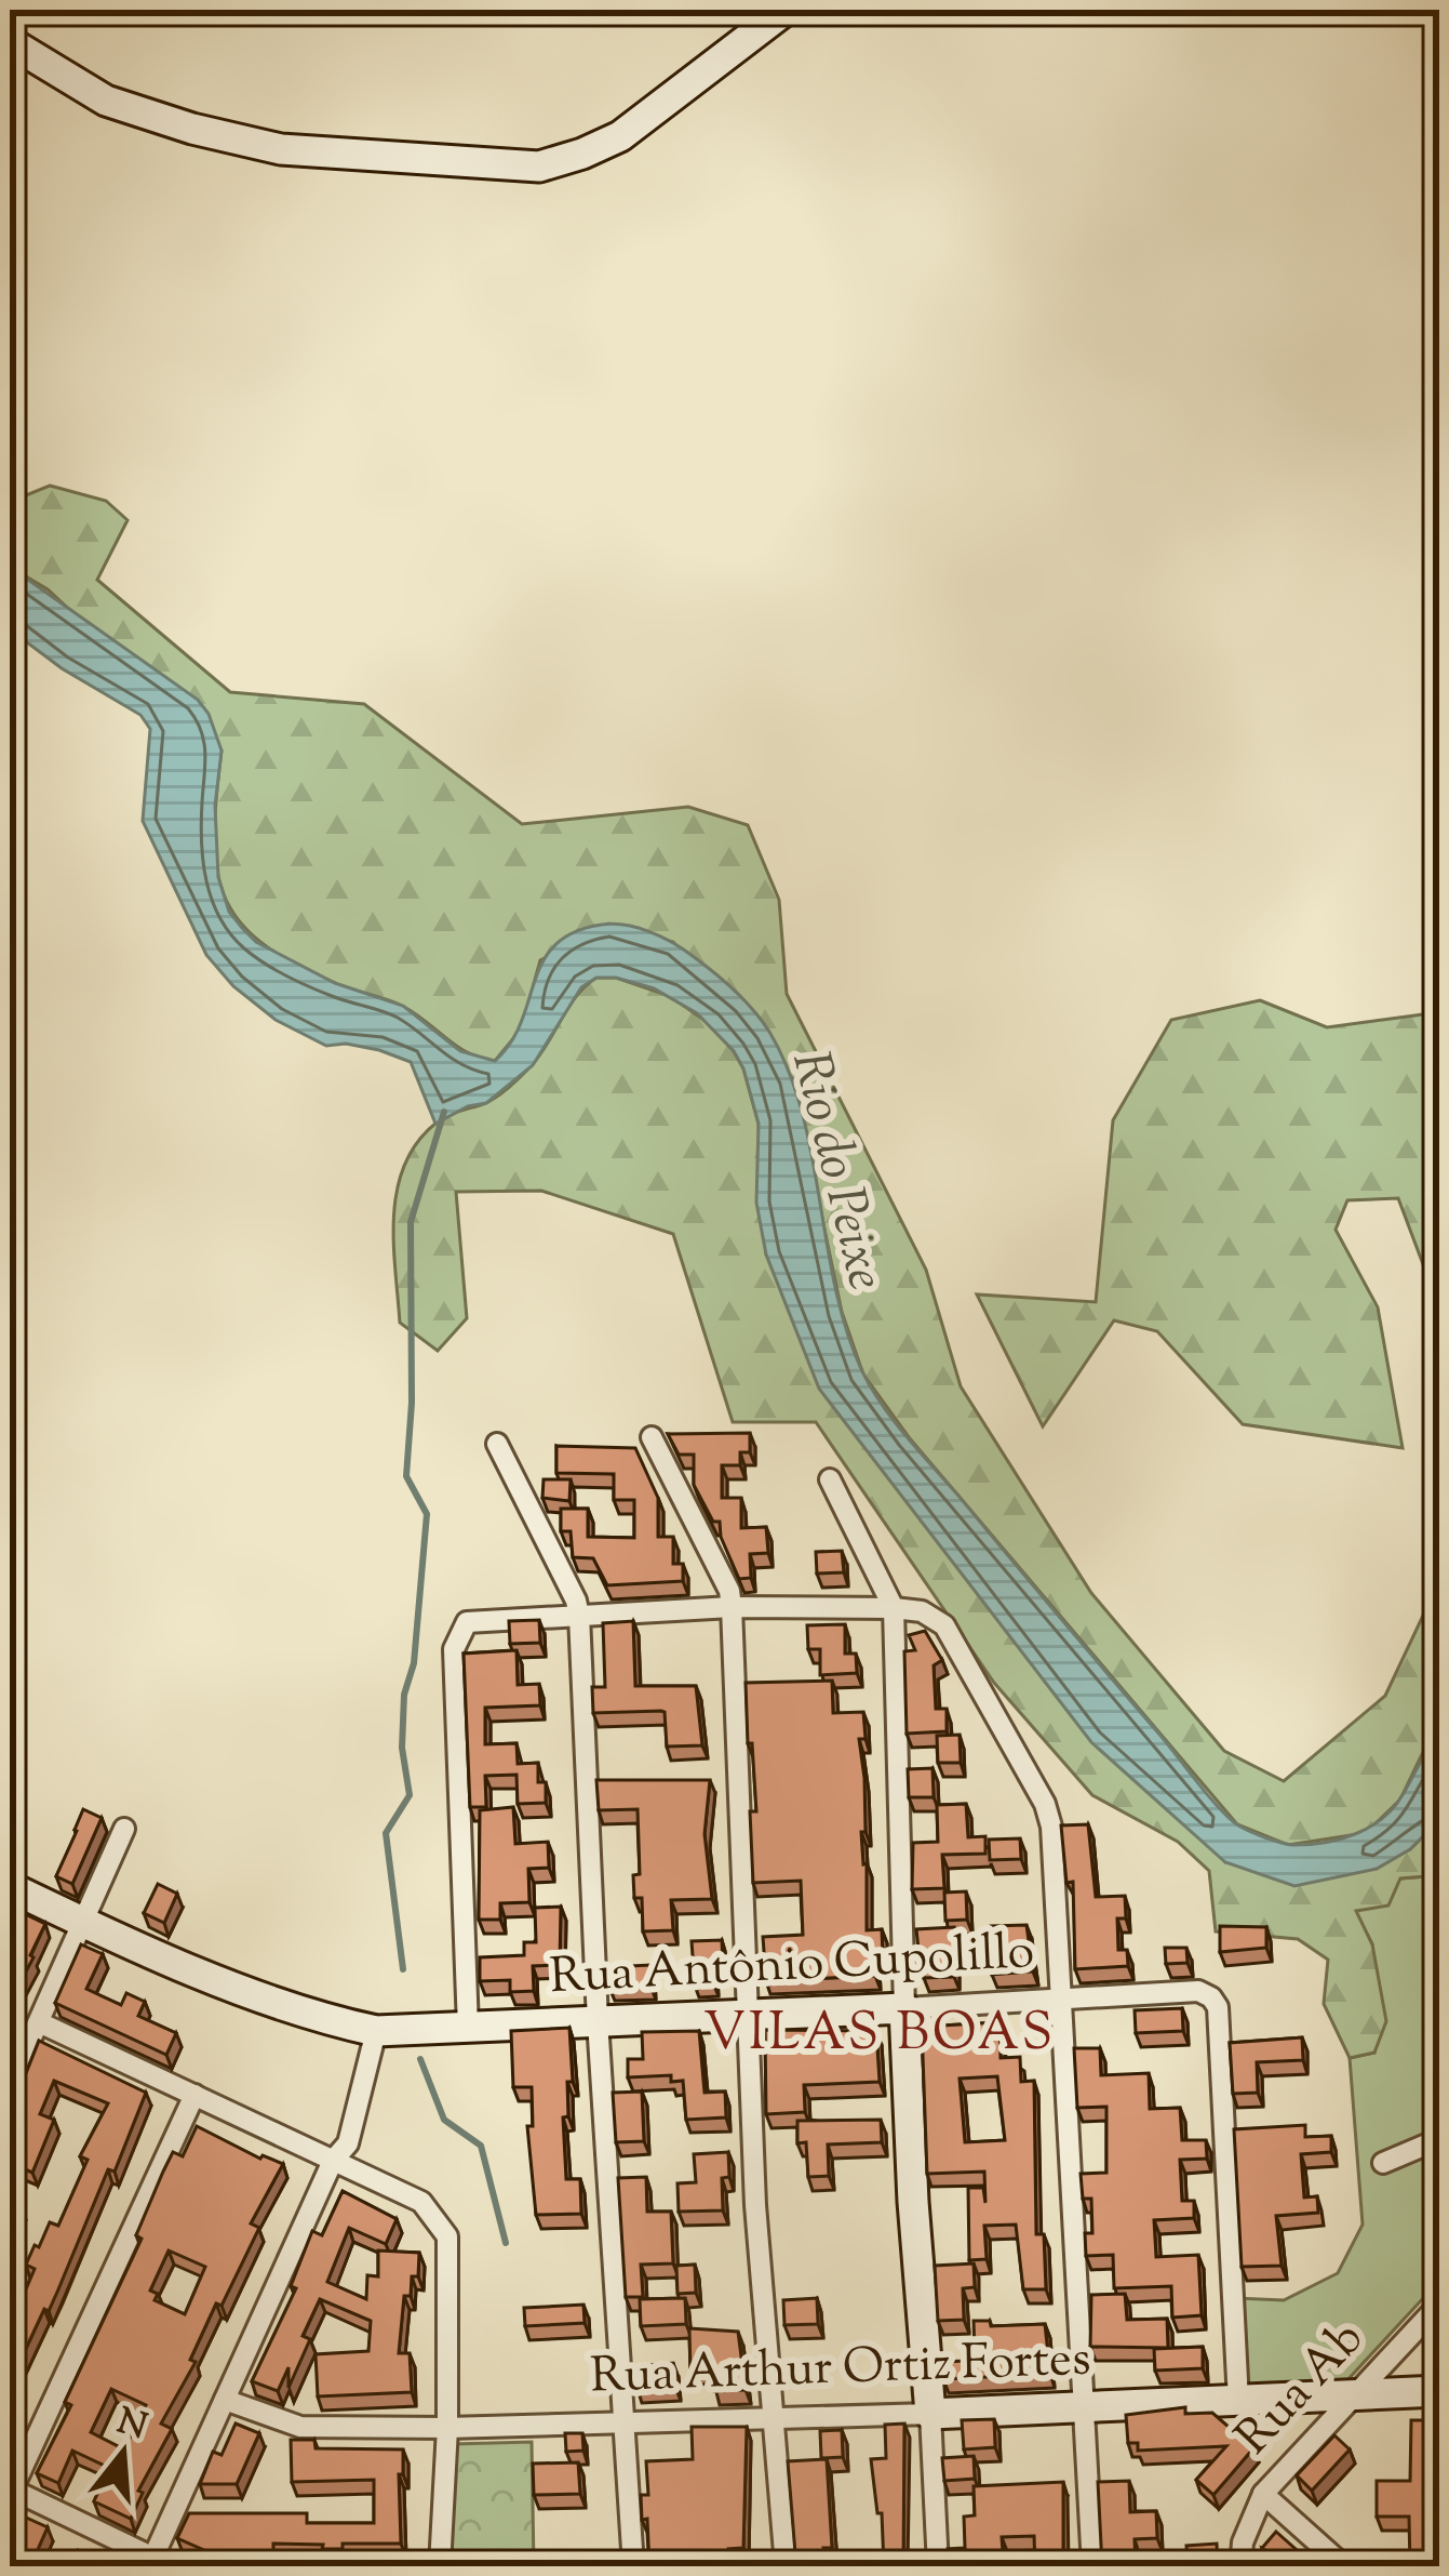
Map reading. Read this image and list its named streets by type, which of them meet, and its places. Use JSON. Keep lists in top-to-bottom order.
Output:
{
  "streets": {
    "street": ["Rua Antônio Cupolillo", "Rua Arthur Ortiz Fortes", "Rua Ab"]
  },
  "crossings": [
    ["Rua Antônio Cupolillo", "Rua Arthur Ortiz Fortes"],
    ["Rua Arthur Ortiz Fortes", "Rua Ab"]
  ],
  "districts": ["VILAS BOAS"],
  "water": ["Rio do Peixe"],
  "north": "top"
}
